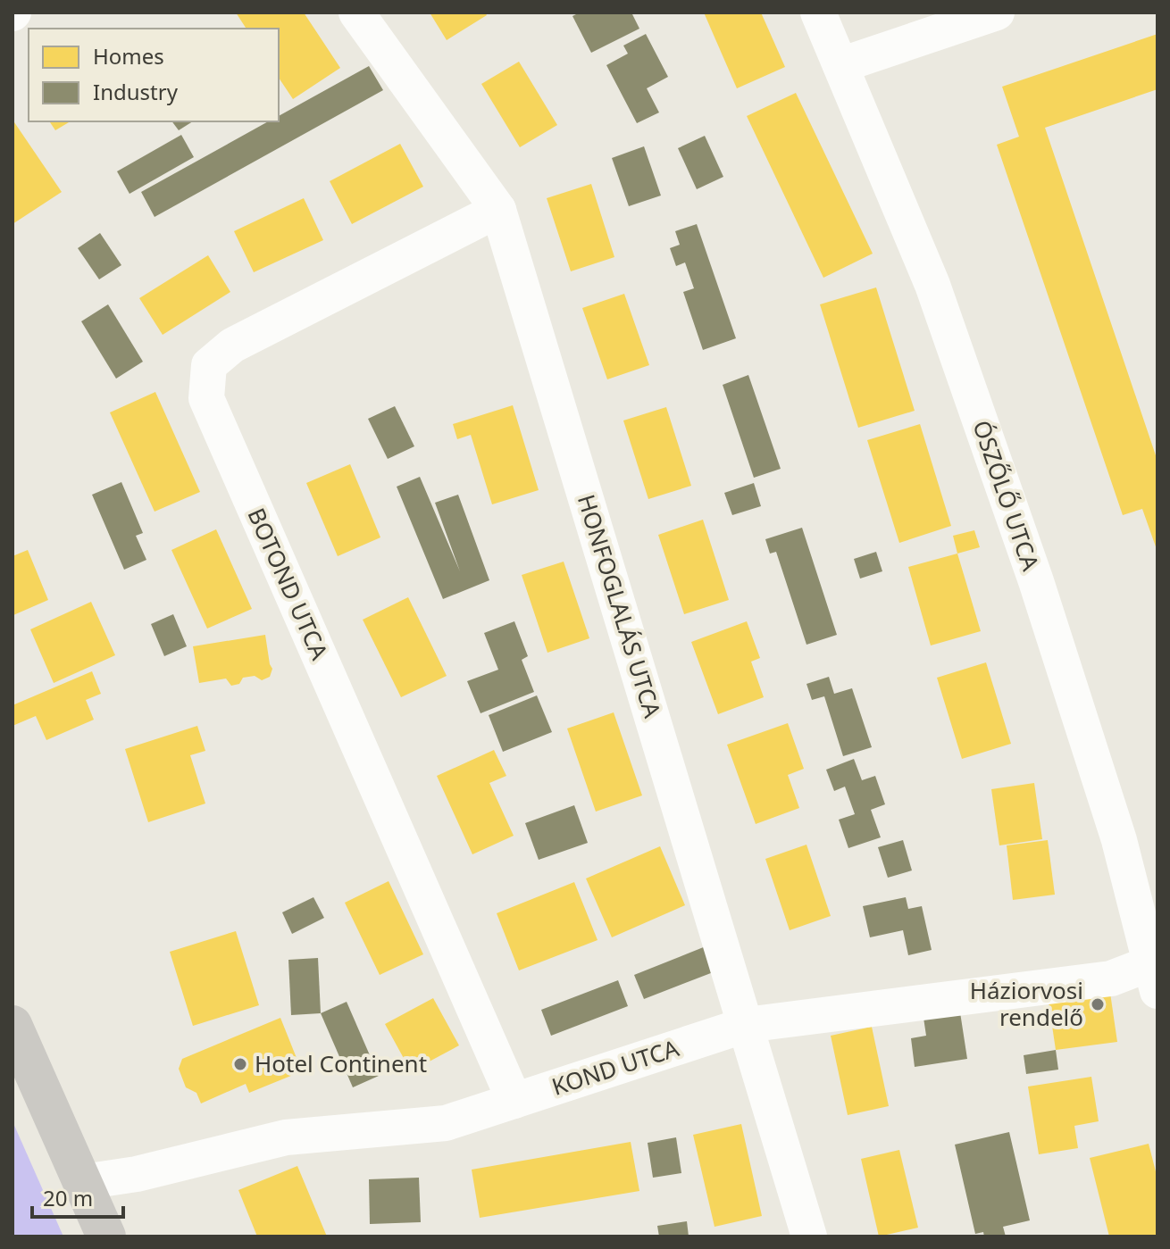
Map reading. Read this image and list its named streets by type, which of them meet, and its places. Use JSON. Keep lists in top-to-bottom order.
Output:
{
  "streets": {
    "street": [
      "ÓSZŐLŐ UTCA",
      "BOTOND UTCA",
      "HONFOGLALÁS UTCA",
      "KOND UTCA"
    ]
  },
  "crossings": [
    ["ÓSZŐLŐ UTCA", "KOND UTCA"],
    ["BOTOND UTCA", "HONFOGLALÁS UTCA"],
    ["BOTOND UTCA", "KOND UTCA"],
    ["HONFOGLALÁS UTCA", "KOND UTCA"]
  ],
  "places": ["Háziorvosi rendelő", "Hotel Continent"],
  "legend": ["Homes", "Industry"],
  "scale_bar": "20 m"
}
